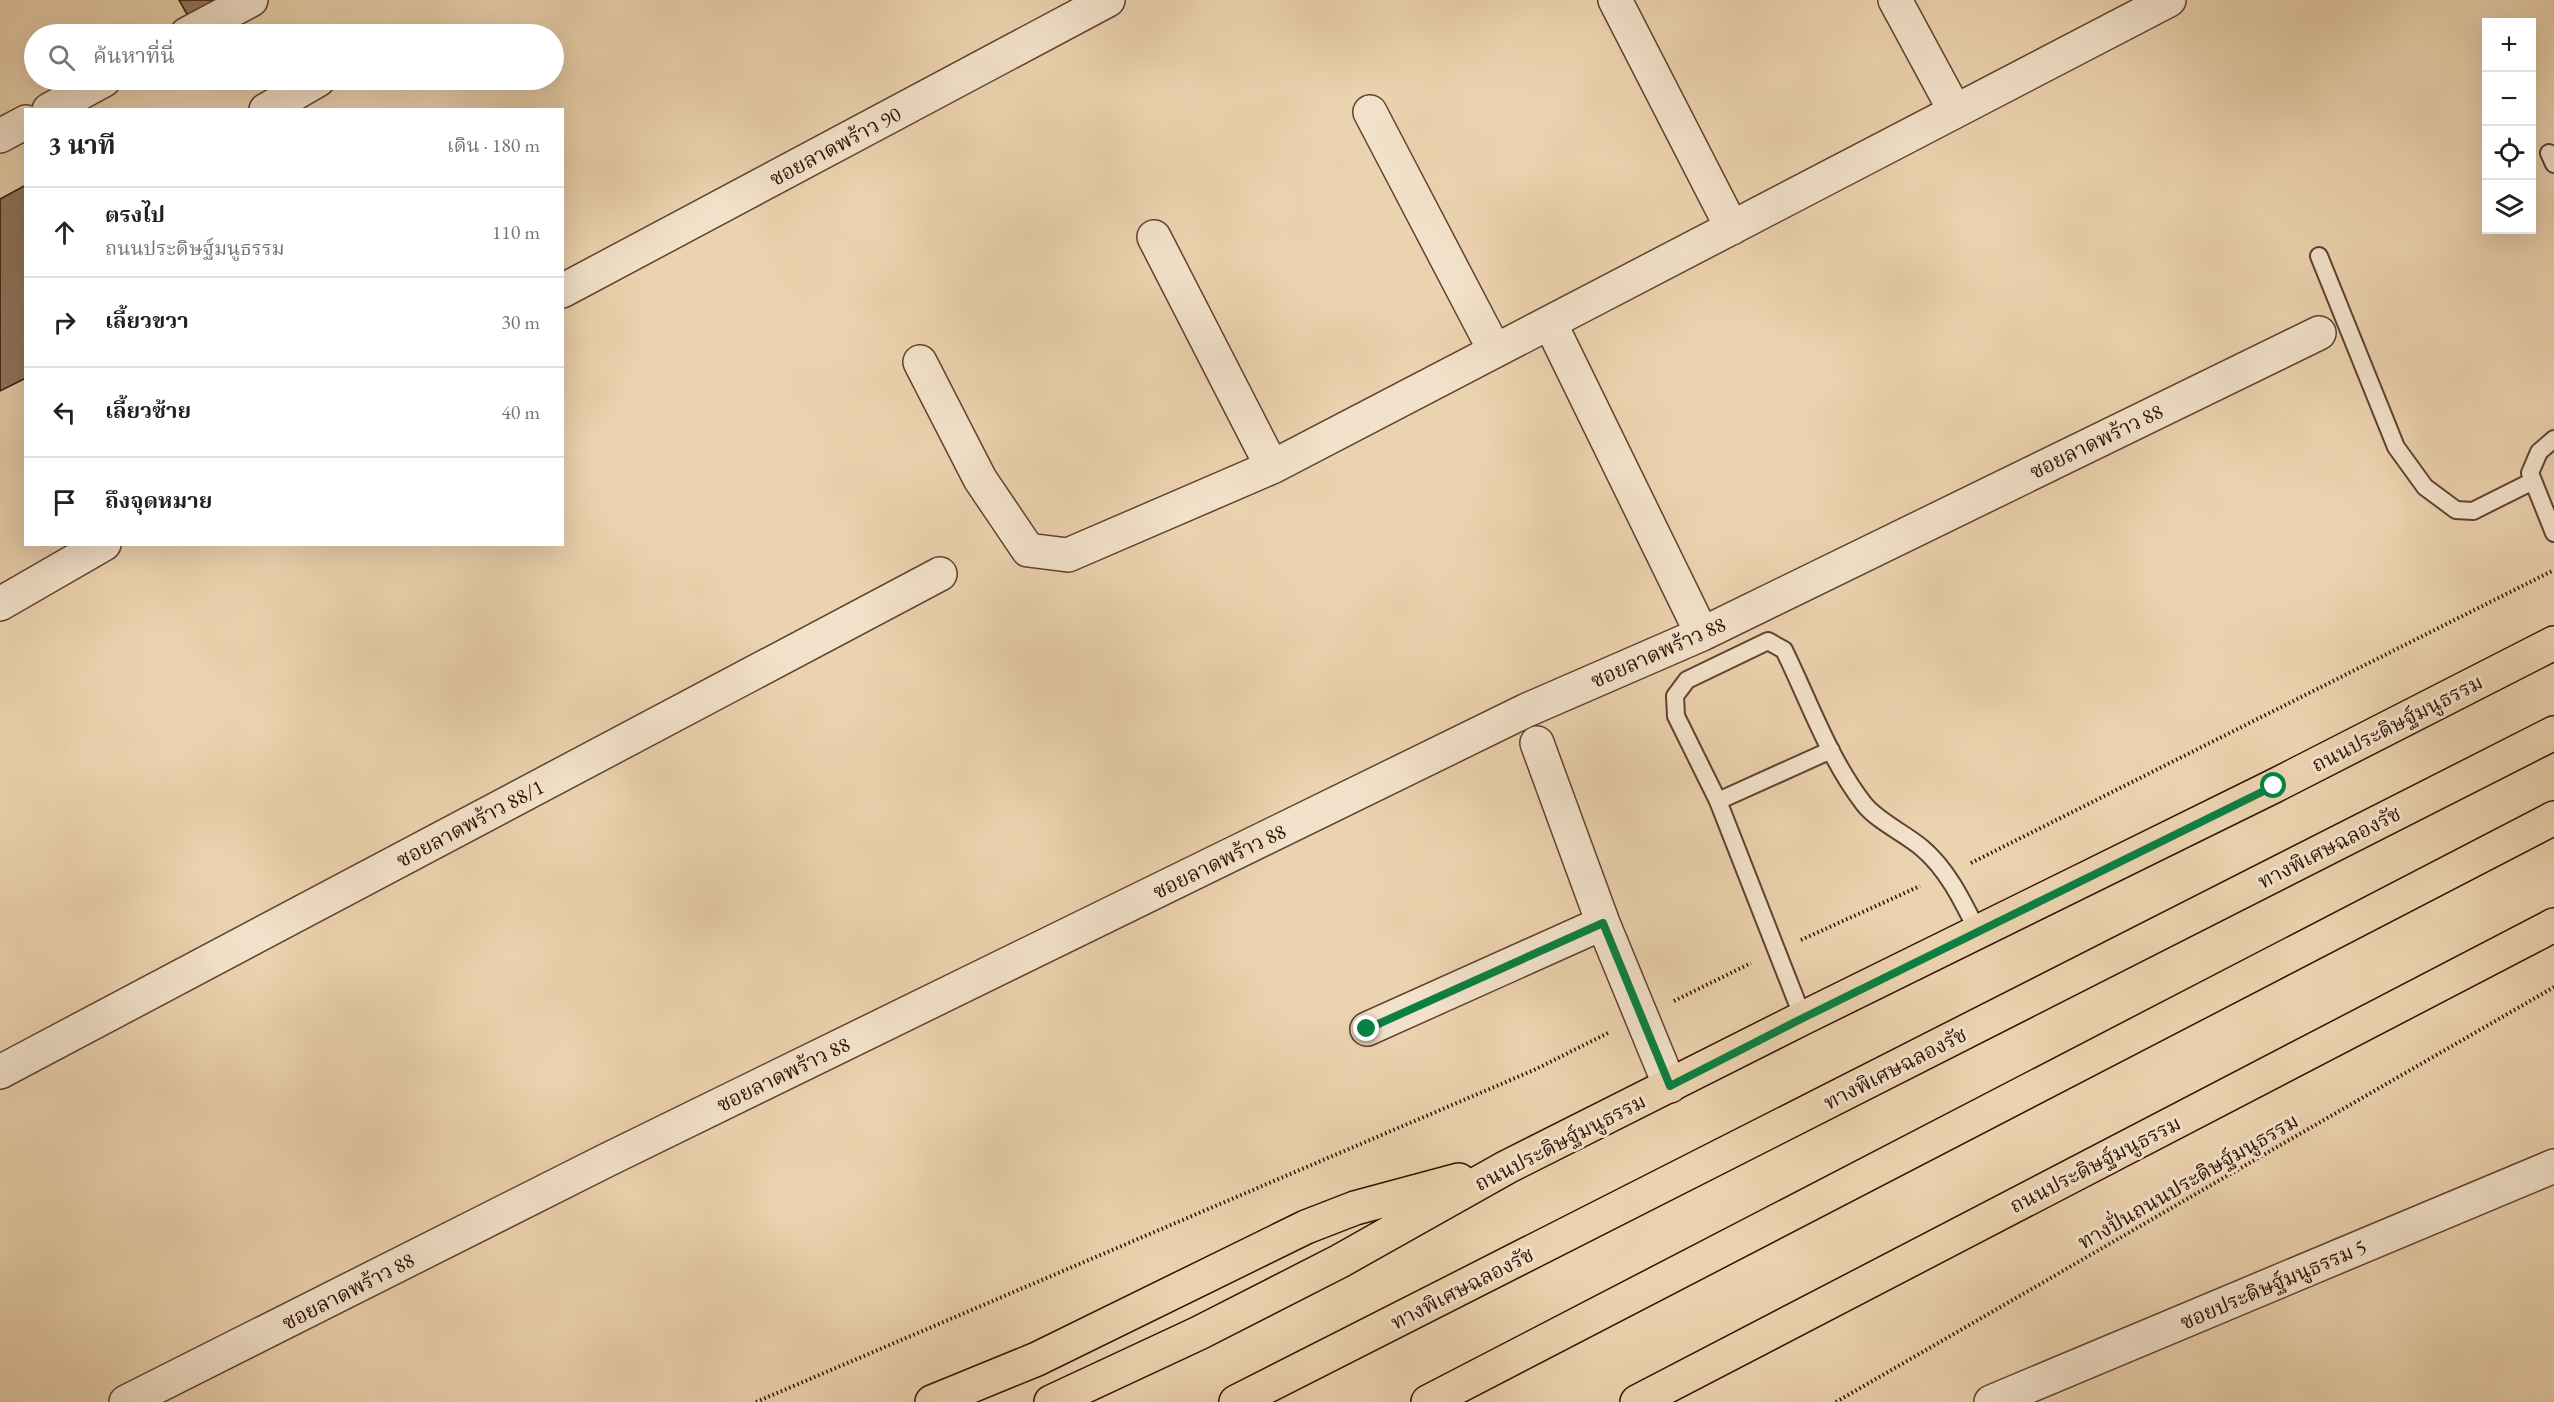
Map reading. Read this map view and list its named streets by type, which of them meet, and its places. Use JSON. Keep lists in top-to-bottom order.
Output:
{
  "streets": {
    "main road": ["ถนนประดิษฐ์มนูธรรม", "ทางพิเศษฉลองรัช"],
    "street": [
      "ซอยลาดพร้าว 90",
      "ซอยลาดพร้าว 88",
      "ซอยลาดพร้าว 88/1",
      "ซอยประดิษฐ์มนูธรรม 5"
    ],
    "path": ["ทางปั่นถนนประดิษฐ์มนูธรรม"]
  },
  "page": {
    "map_buttons": ["+", "−"],
    "search": "ค้นหาที่นี่",
    "heading": ["3 นาที", "เดิน · 180 m"],
    "list": [
      ["ตรงไป", "ถนนประดิษฐ์มนูธรรม", "110 m"],
      ["เลี้ยวขวา", "30 m"],
      ["เลี้ยวซ้าย", "40 m"],
      "ถึงจุดหมาย"
    ]
  }
}
